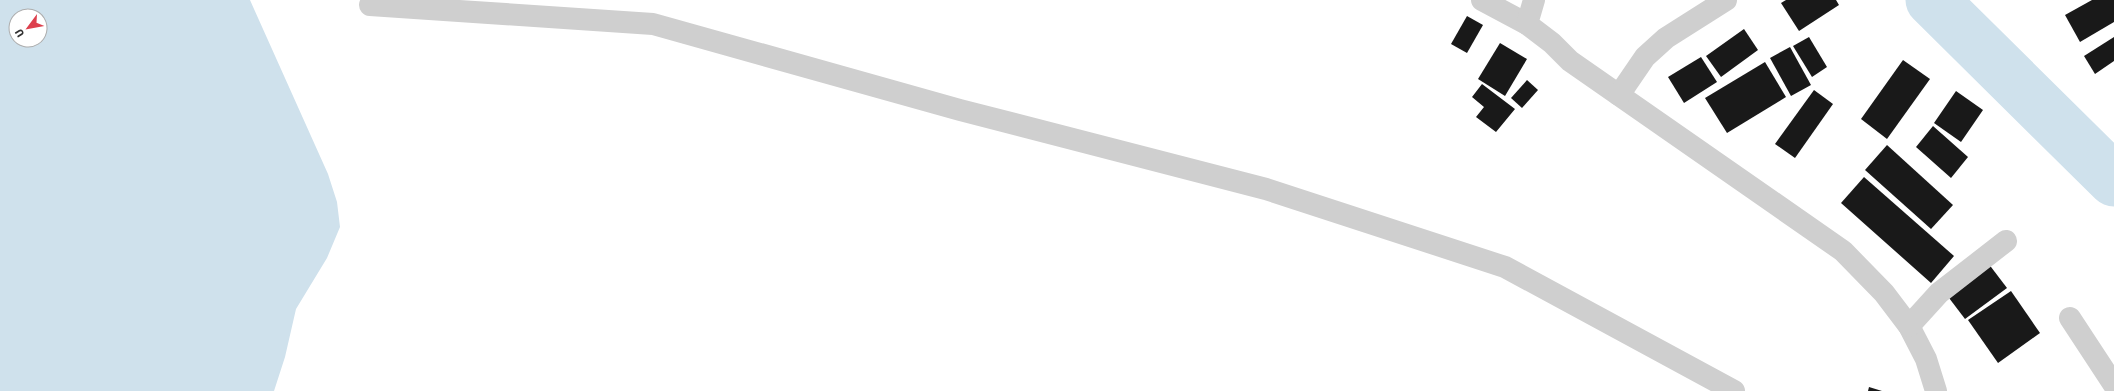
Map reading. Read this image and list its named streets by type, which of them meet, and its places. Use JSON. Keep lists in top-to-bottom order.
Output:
{
  "north": "bottom left"
}
